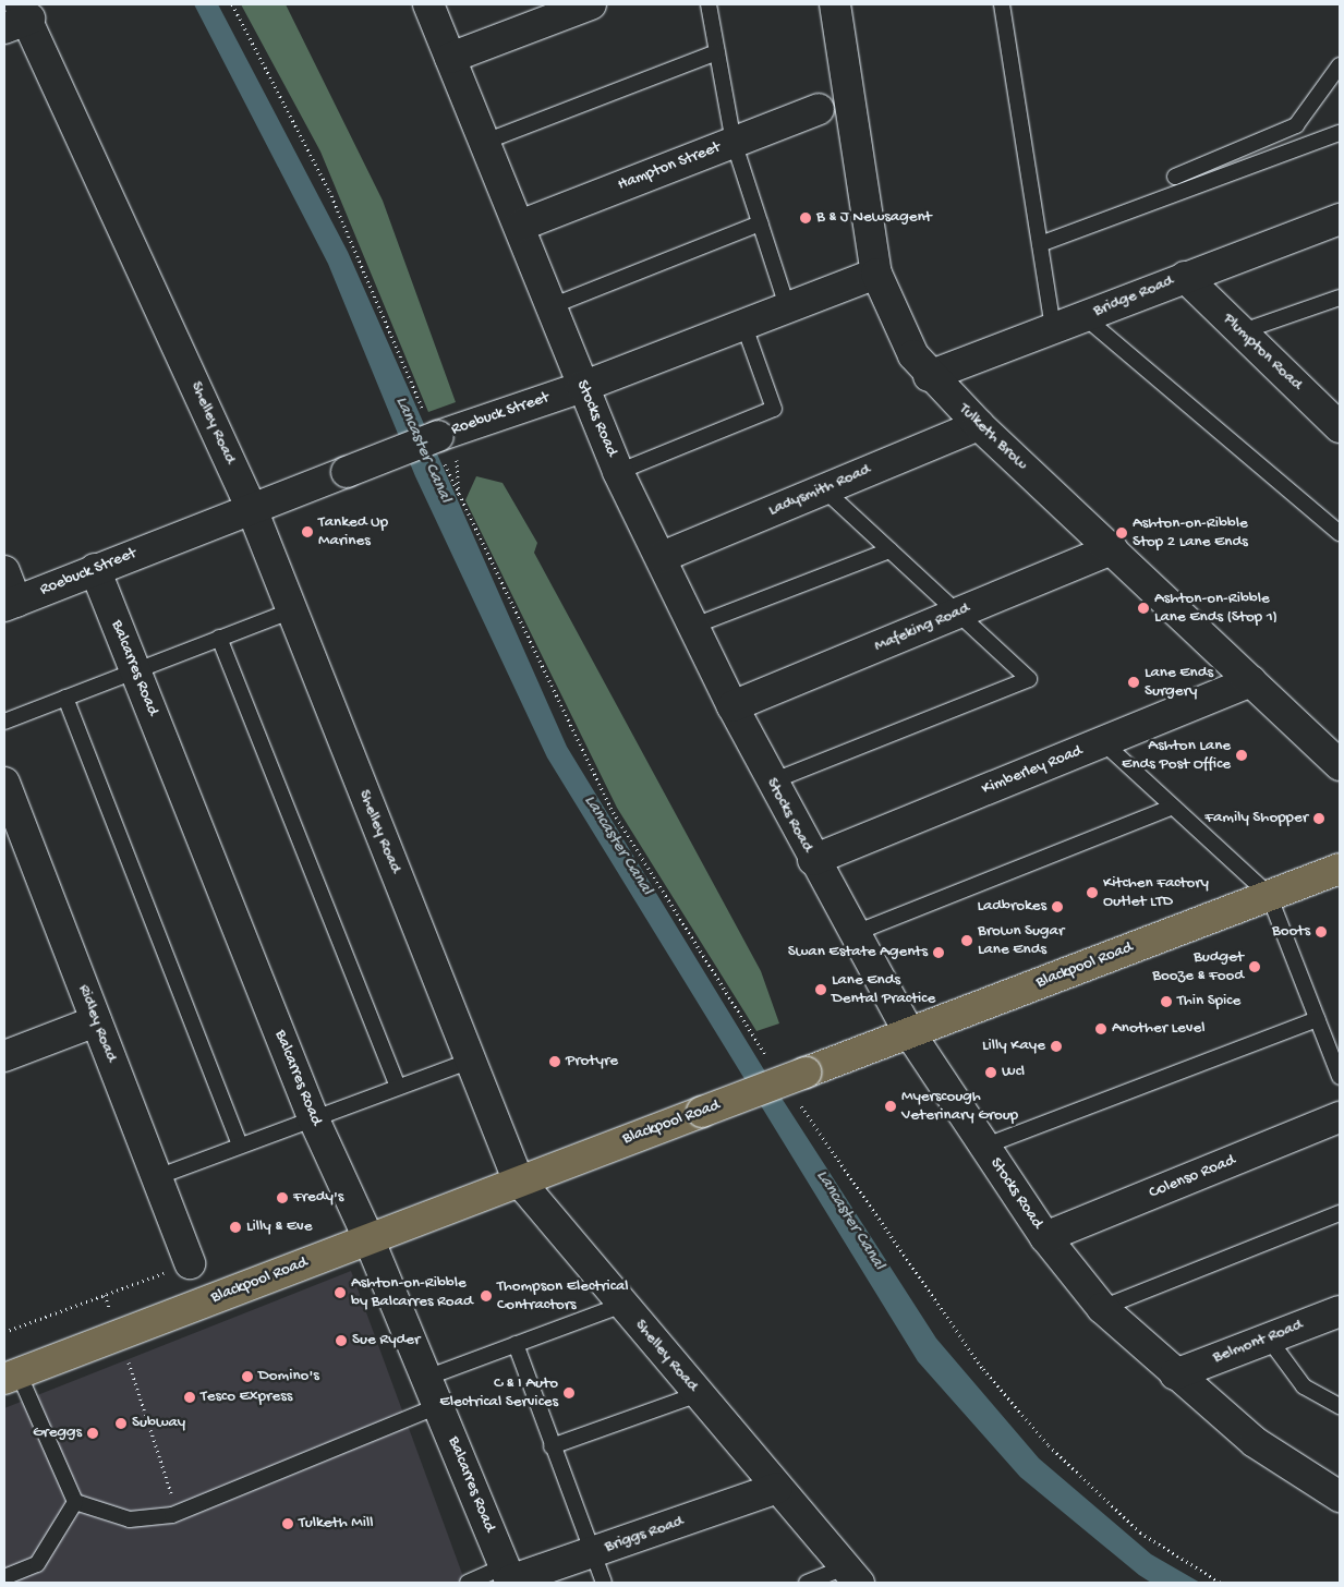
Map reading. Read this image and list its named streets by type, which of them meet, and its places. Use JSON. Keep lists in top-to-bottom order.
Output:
{
  "streets": {
    "highway": ["Blackpool Road"],
    "street": [
      "Hampton Street",
      "Bridge Road",
      "Plumpton Road",
      "Roebuck Street",
      "Stocks Road",
      "Shelley Road",
      "Tulketh Brow",
      "Ladysmith Road",
      "Mafeking Road",
      "Balcarres Road",
      "Kimberley Road",
      "Ridley Road",
      "Colenso Road",
      "Belmont Road",
      "Briggs Road"
    ]
  },
  "crossings": [
    ["Hampton Street", "Stocks Road"],
    ["Bridge Road", "Plumpton Road"],
    ["Bridge Road", "Tulketh Brow"],
    ["Roebuck Street", "Stocks Road"],
    ["Roebuck Street", "Shelley Road"],
    ["Roebuck Street", "Tulketh Brow"],
    ["Roebuck Street", "Balcarres Road"],
    ["Stocks Road", "Ladysmith Road"],
    ["Stocks Road", "Mafeking Road"],
    ["Stocks Road", "Kimberley Road"],
    ["Stocks Road", "Blackpool Road"],
    ["Stocks Road", "Colenso Road"],
    ["Stocks Road", "Belmont Road"],
    ["Shelley Road", "Blackpool Road"],
    ["Shelley Road", "Briggs Road"],
    ["Tulketh Brow", "Ladysmith Road"],
    ["Tulketh Brow", "Mafeking Road"],
    ["Tulketh Brow", "Kimberley Road"],
    ["Balcarres Road", "Blackpool Road"],
    ["Balcarres Road", "Briggs Road"]
  ],
  "water": ["Lancaster Canal"],
  "places": [
    "B & J Newsagent",
    "Tanked Up Marines",
    "Ashton-on-Ribble Stop 2 Lane Ends",
    "Ashton-on-Ribble Lane Ends (Stop 1)",
    "Lane Ends Surgery",
    "Ashton Lane Ends Post Office",
    "Family Shopper",
    "Kitchen Factory Outlet LTD",
    "Ladbrokes",
    "Boots",
    "Brown Sugar Lane Ends",
    "Swan Estate Agents",
    "Budget Booze & Food",
    "Lane Ends Dental Practice",
    "Thin Spice",
    "Another Level",
    "Lilly Kaye",
    "Protyre",
    "Wcl",
    "Myerscough Veterinary Group",
    "Fredy's",
    "Lilly & Eve",
    "Ashton-on-Ribble by Balcarres Road",
    "Thompson Electrical Contractors",
    "Sue Ryder",
    "Domino's",
    "C & I Auto Electrical Services",
    "Tesco Express",
    "Subway",
    "Greggs",
    "Tulketh Mill"
  ]
}
